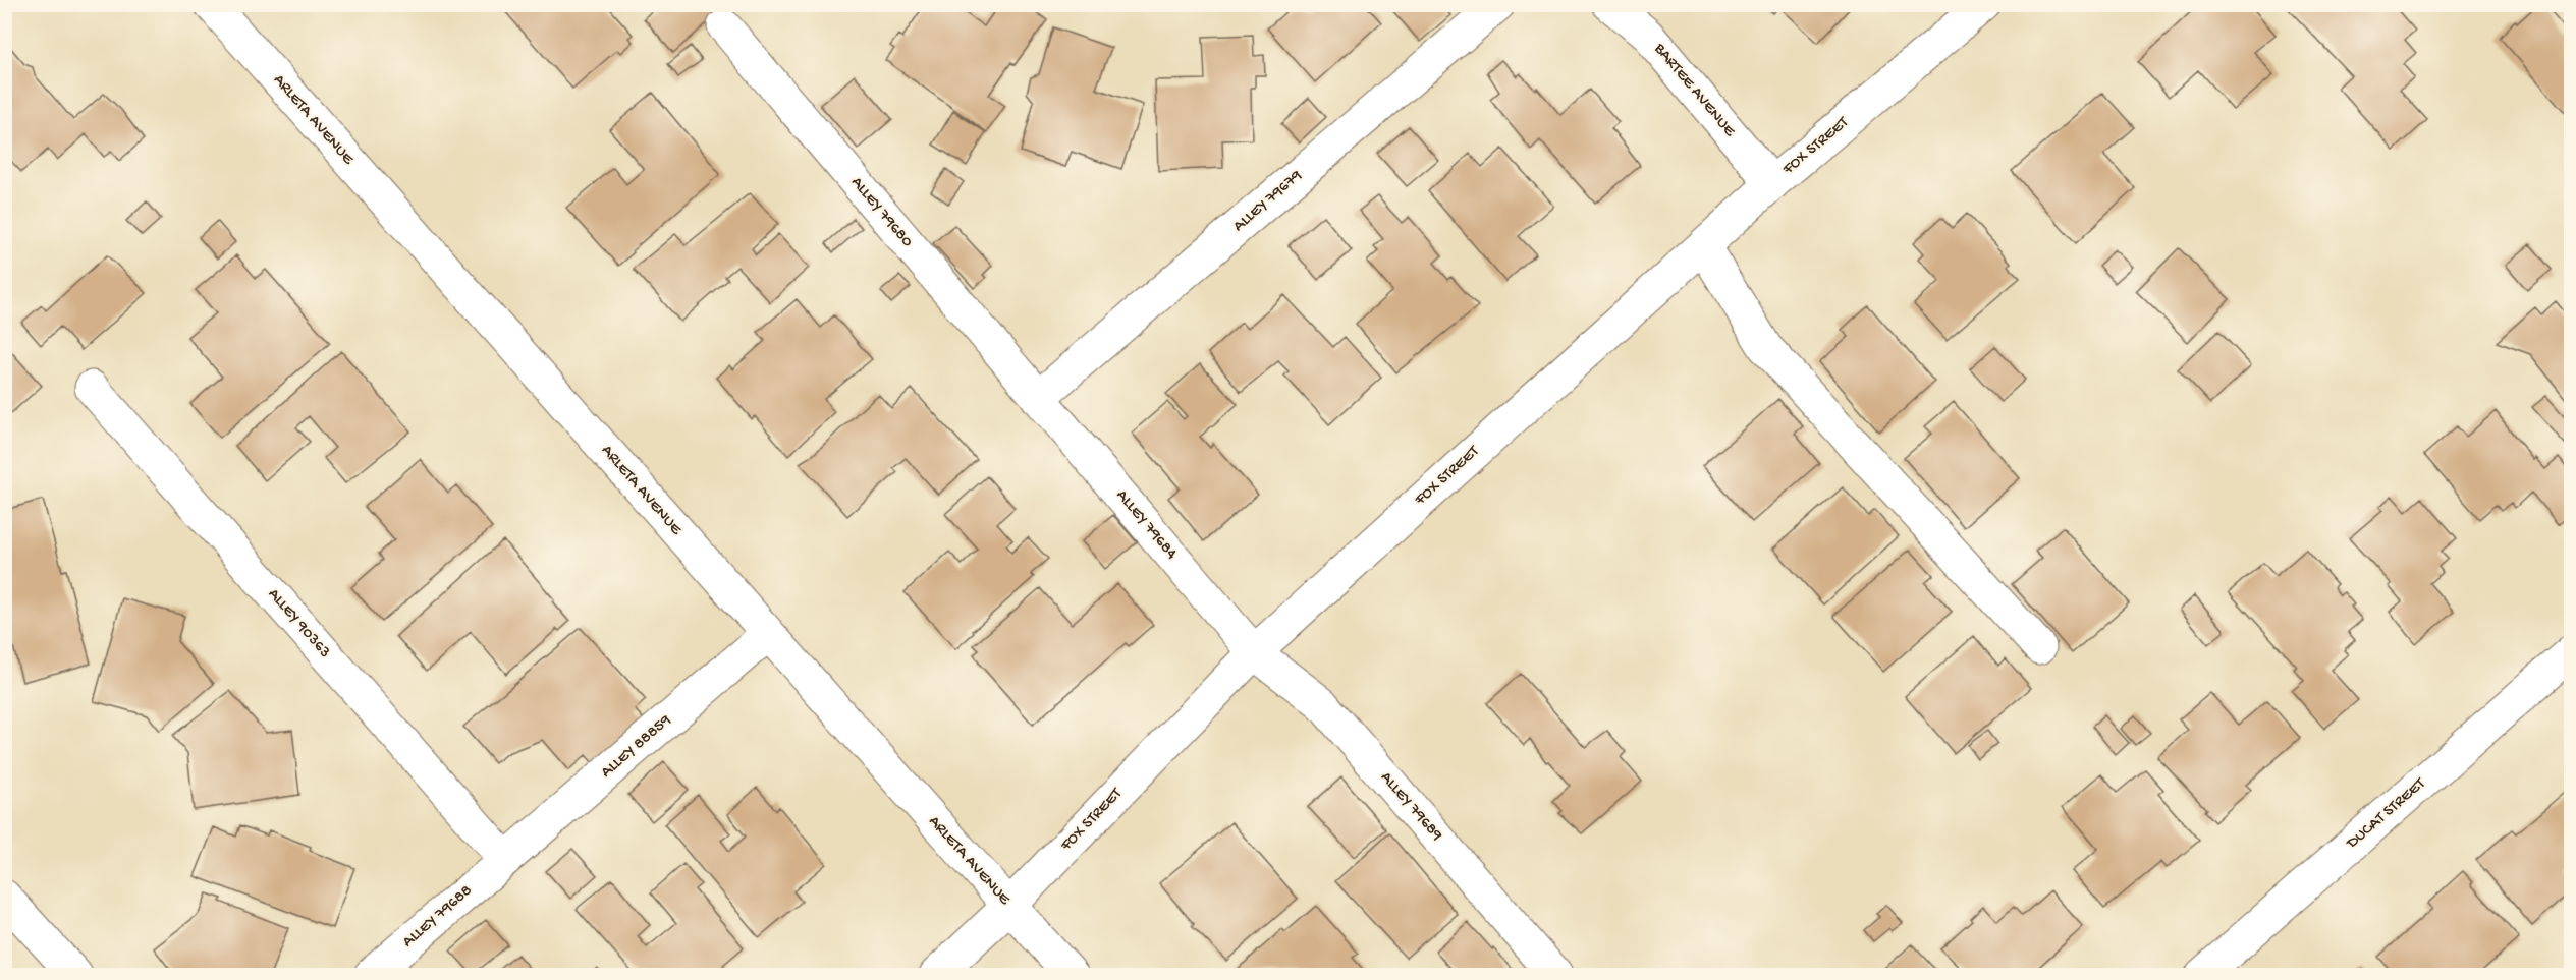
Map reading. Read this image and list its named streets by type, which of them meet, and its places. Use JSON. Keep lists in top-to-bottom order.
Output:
{
  "streets": {
    "street": [
      "BARTEE AVENUE",
      "ARLETA AVENUE",
      "FOX STREET",
      "ALLEY 79679",
      "ALLEY 79680",
      "ALLEY 79684",
      "ALLEY 90363",
      "ALLEY 88859",
      "ALLEY 79689",
      "DUCAT STREET",
      "ALLEY 79688"
    ]
  },
  "crossings": [
    ["BARTEE AVENUE", "FOX STREET"],
    ["ARLETA AVENUE", "FOX STREET"],
    ["ARLETA AVENUE", "ALLEY 88859"],
    ["FOX STREET", "ALLEY 79684"],
    ["FOX STREET", "ALLEY 79689"],
    ["ALLEY 79679", "ALLEY 79680"],
    ["ALLEY 79679", "ALLEY 79684"],
    ["ALLEY 79680", "ALLEY 79684"],
    ["ALLEY 79684", "ALLEY 79689"],
    ["ALLEY 90363", "ALLEY 88859"],
    ["ALLEY 90363", "ALLEY 79688"],
    ["ALLEY 88859", "ALLEY 79688"]
  ]
}
